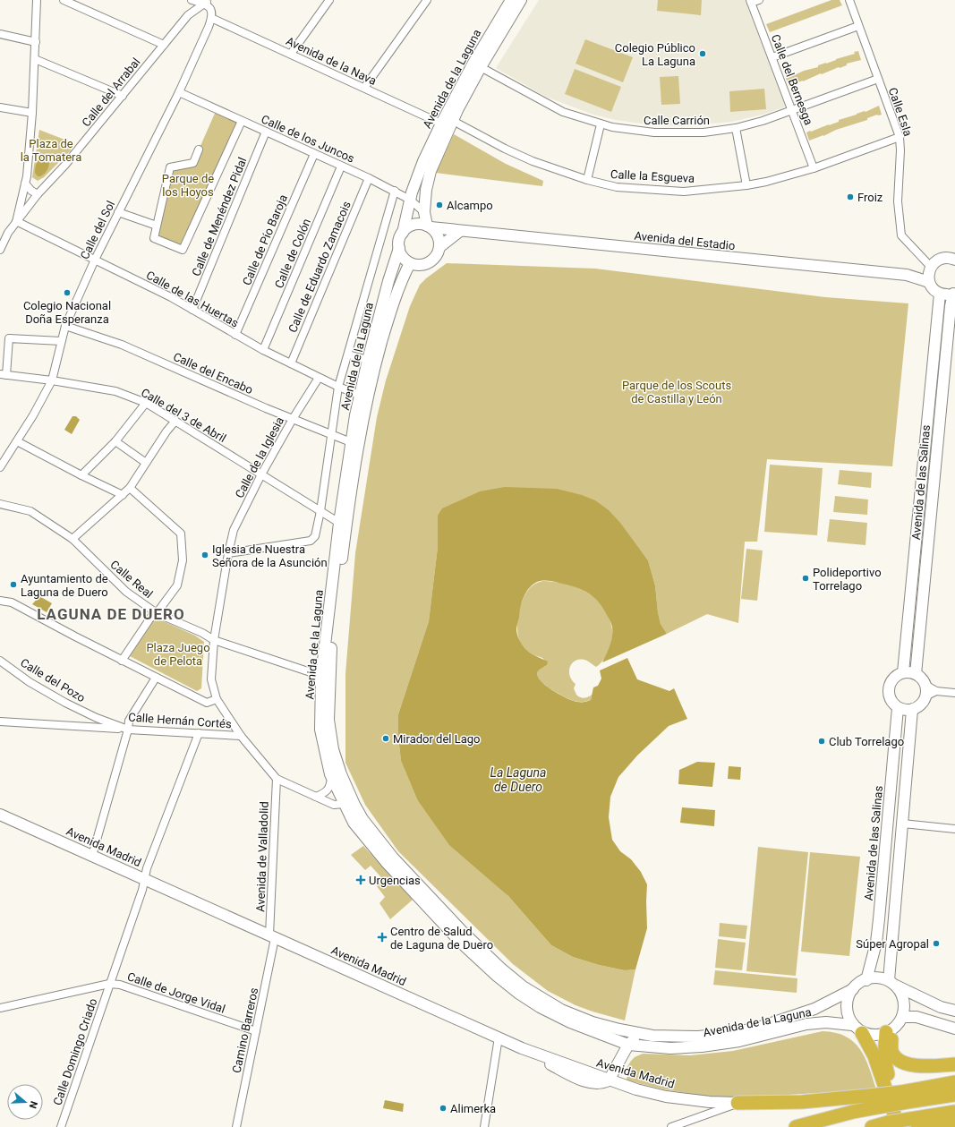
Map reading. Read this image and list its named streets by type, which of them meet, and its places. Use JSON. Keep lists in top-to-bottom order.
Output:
{
  "streets": {
    "street": [
      "Avenida de la Nava",
      "Avenida de la Laguna",
      "Calle del Bernesga",
      "Calle del Arrabal",
      "Calle Esla",
      "Calle Carrión",
      "Calle de los Juncos",
      "Calle la Esgueva",
      "Calle de Menéndez Pidal",
      "Calle del Sol",
      "Calle de Pío Baroja",
      "Avenida del Estadio",
      "Calle de Colón",
      "Calle de Eduardo Zamacois",
      "Calle de las Huertas",
      "Calle del Encabo",
      "Calle del 3 de Abril",
      "Calle de la Iglesia",
      "Avenida de las Salinas",
      "Calle Real",
      "Calle del Pozo",
      "Calle Hernán Cortés",
      "Avenida Madrid",
      "Avenida de Valladolid",
      "Calle de Jorge Vidal",
      "Camino Barreros",
      "Calle Domingo Criado"
    ]
  },
  "crossings": [
    ["Avenida de la Nava", "Avenida de la Laguna"],
    ["Avenida de la Nava", "Calle del Sol"],
    ["Avenida de la Laguna", "Calle Carrión"],
    ["Avenida de la Laguna", "Calle de los Juncos"],
    ["Avenida de la Laguna", "Calle la Esgueva"],
    ["Avenida de la Laguna", "Avenida del Estadio"],
    ["Avenida de la Laguna", "Calle de las Huertas"],
    ["Avenida de la Laguna", "Calle del Encabo"],
    ["Avenida de la Laguna", "Calle del 3 de Abril"],
    ["Avenida de la Laguna", "Calle de la Iglesia"],
    ["Avenida de la Laguna", "Avenida de las Salinas"],
    ["Avenida de la Laguna", "Calle Real"],
    ["Calle del Bernesga", "Calle Carrión"],
    ["Calle del Bernesga", "Calle la Esgueva"],
    ["Calle del Arrabal", "Calle de las Huertas"],
    ["Calle Esla", "Calle Carrión"],
    ["Calle Esla", "Calle la Esgueva"],
    ["Calle Esla", "Avenida del Estadio"],
    ["Calle de los Juncos", "Calle de Menéndez Pidal"],
    ["Calle de los Juncos", "Calle del Sol"],
    ["Calle de los Juncos", "Calle de Pío Baroja"],
    ["Calle de los Juncos", "Calle de Colón"],
    ["Calle de los Juncos", "Calle de Eduardo Zamacois"],
    ["Calle de Menéndez Pidal", "Calle de las Huertas"],
    ["Calle del Sol", "Calle de las Huertas"],
    ["Calle del Sol", "Calle del Encabo"],
    ["Calle del Sol", "Calle del 3 de Abril"],
    ["Calle de Pío Baroja", "Calle de las Huertas"],
    ["Calle de Colón", "Calle de las Huertas"],
    ["Calle de Eduardo Zamacois", "Calle de las Huertas"],
    ["Calle de las Huertas", "Calle de la Iglesia"],
    ["Calle del Encabo", "Calle de la Iglesia"],
    ["Calle del 3 de Abril", "Calle de la Iglesia"],
    ["Calle de la Iglesia", "Calle Real"],
    ["Calle de la Iglesia", "Calle Hernán Cortés"],
    ["Calle de la Iglesia", "Avenida de Valladolid"],
    ["Calle del Pozo", "Calle Hernán Cortés"],
    ["Calle Hernán Cortés", "Calle Domingo Criado"],
    ["Avenida Madrid", "Avenida de Valladolid"],
    ["Avenida Madrid", "Camino Barreros"],
    ["Avenida Madrid", "Calle Domingo Criado"],
    ["Avenida de Valladolid", "Camino Barreros"],
    ["Calle de Jorge Vidal", "Camino Barreros"],
    ["Calle de Jorge Vidal", "Calle Domingo Criado"]
  ],
  "districts": ["LAGUNA DE DUERO"],
  "water": ["La Laguna de Duero"],
  "parks": [
    "Plaza de la Tomatera",
    "Parque de los Hoyos",
    "Parque de los Scouts de Castilla y León",
    "Plaza Juego de Pelota"
  ],
  "places": {
    "other": [
      "Colegio Público La Laguna",
      "Froiz",
      "Alcampo",
      "Colegio Nacional Doña Esperanza",
      "Iglesia de Nuestra Señora de la Asunción",
      "Polideportivo Torrelago",
      "Ayuntamiento de Laguna de Duero",
      "Mirador del Lago",
      "Club Torrelago",
      "Súper Agropal",
      "Alimerka"
    ],
    "health": ["Urgencias", "Centro de Salud de Laguna de Duero"]
  },
  "north": "right"
}
